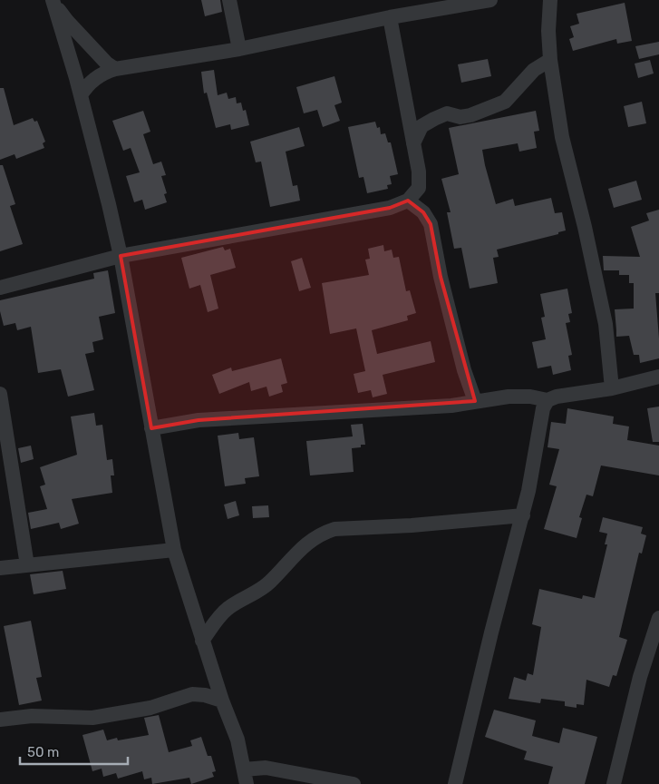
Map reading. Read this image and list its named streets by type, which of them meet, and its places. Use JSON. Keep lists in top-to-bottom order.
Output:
{
  "scale_bar": "50 m"
}
